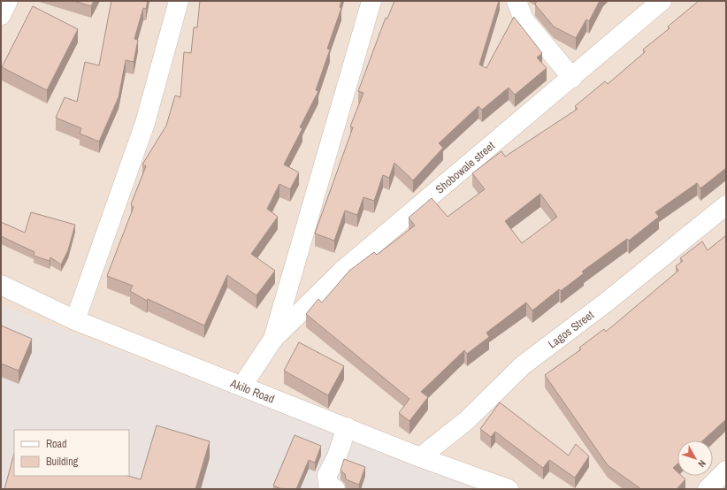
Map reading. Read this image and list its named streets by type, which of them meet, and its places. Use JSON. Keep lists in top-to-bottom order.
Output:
{
  "streets": {
    "street": ["Shobowale street", "Lagos Street", "Akilo Road"]
  },
  "crossings": [
    ["Lagos Street", "Akilo Road"]
  ],
  "legend": ["Road", "Building"],
  "north": "bottom right"
}
